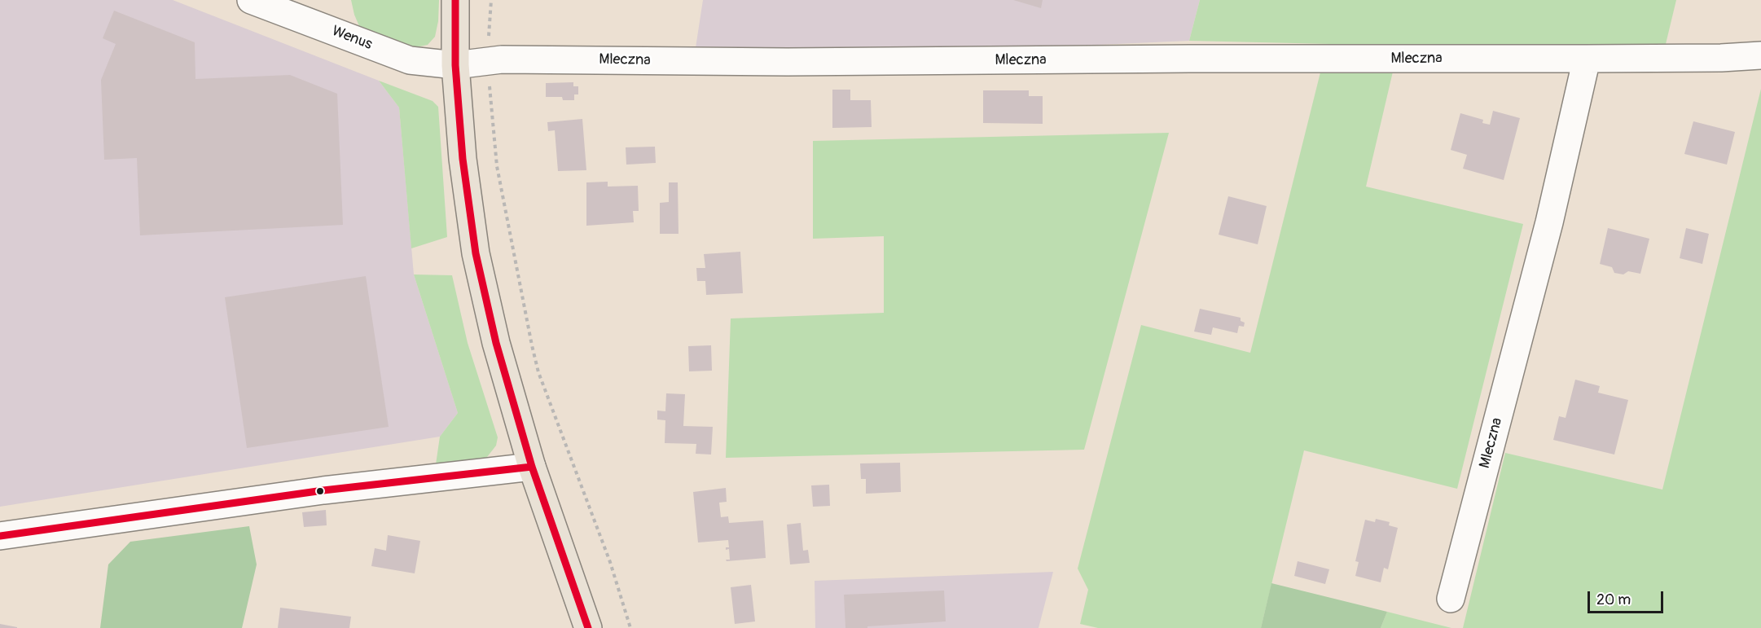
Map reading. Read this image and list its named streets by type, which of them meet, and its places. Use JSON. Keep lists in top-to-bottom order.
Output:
{
  "streets": {
    "street": ["Wenus", "Mleczna"]
  },
  "crossings": [
    ["Wenus", "Mleczna"]
  ],
  "scale_bar": "20 m"
}
